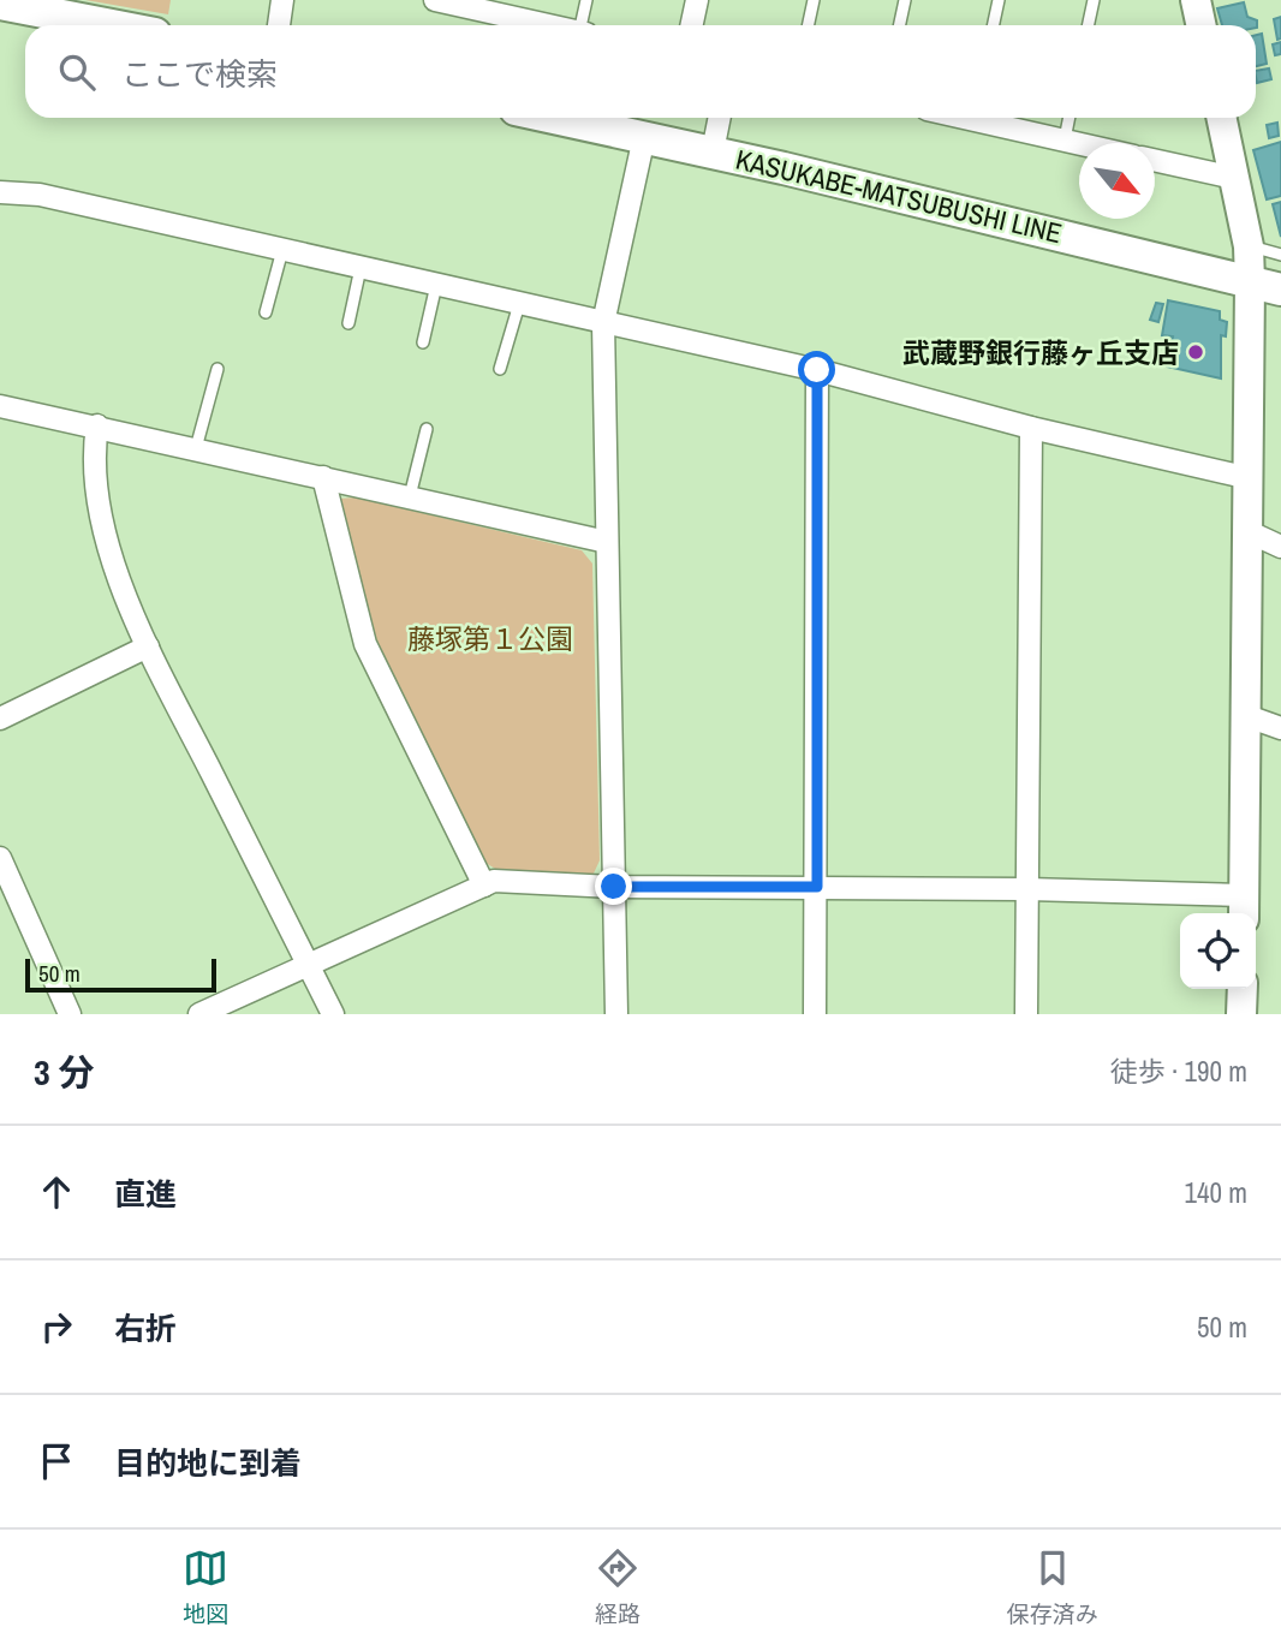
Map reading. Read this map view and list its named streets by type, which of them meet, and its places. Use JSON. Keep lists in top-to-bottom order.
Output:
{
  "streets": {
    "main road": ["KASUKABE-MATSUBUSHI LINE"]
  },
  "parks": ["藤塚第１公園"],
  "places": ["武蔵野銀行藤ヶ丘支店"],
  "scale_bar": "50 m",
  "north": "bottom right",
  "page": {
    "search": "ここで検索",
    "scale": "50 m",
    "heading": ["3 分", "徒歩 · 190 m"],
    "list": [
      ["直進", "140 m"],
      ["右折", "50 m"],
      "目的地に到着"
    ],
    "nav": ["地図", "経路", "保存済み"]
  }
}
